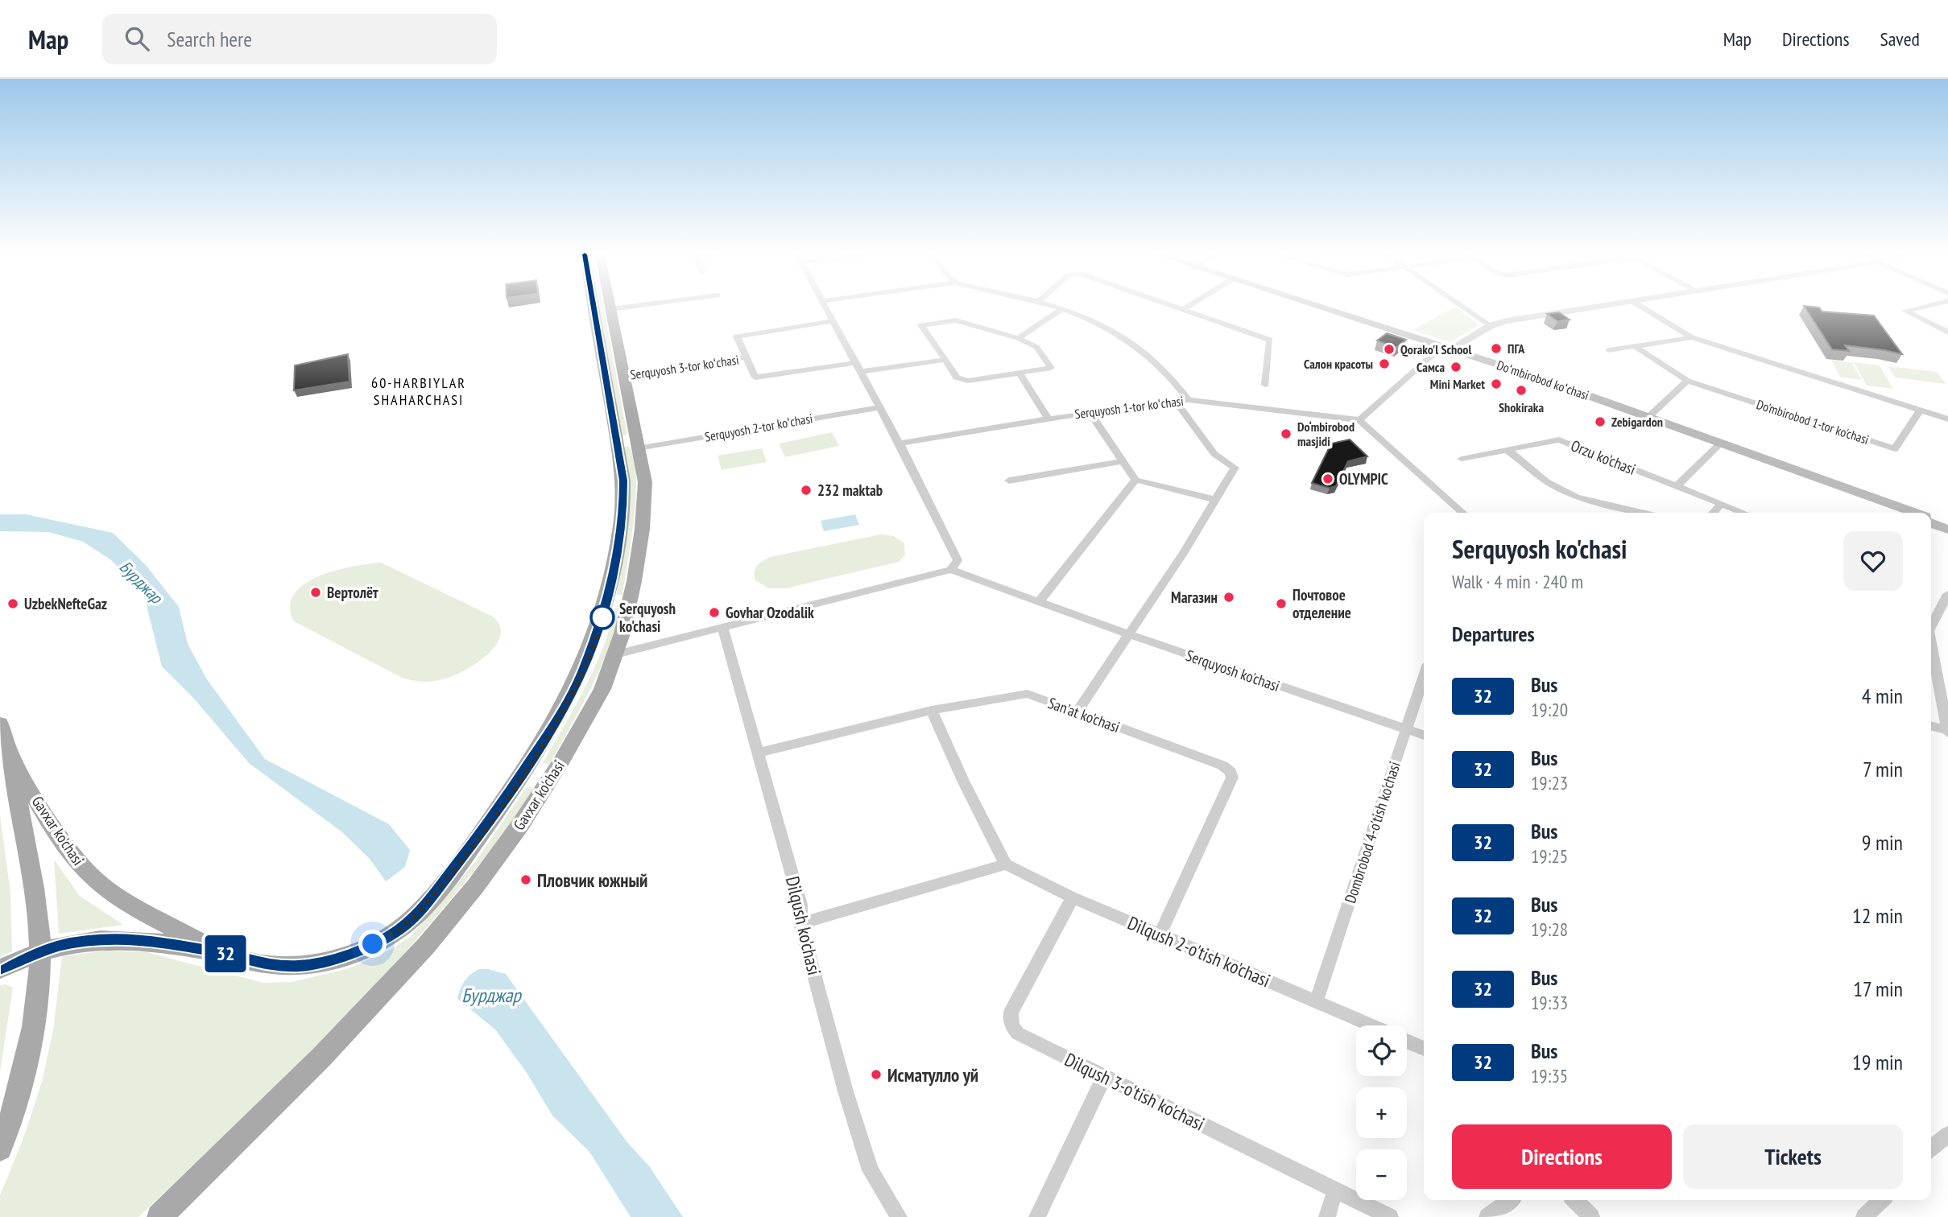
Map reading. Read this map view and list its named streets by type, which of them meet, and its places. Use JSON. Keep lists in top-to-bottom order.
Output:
{
  "streets": {
    "main road": ["Doʻmbirobod koʻchasi", "Gavxar ko'chasi"],
    "street": [
      "Serquyosh 3-tor koʻchasi",
      "Serquyosh 1-tor koʻchasi",
      "Do'mbirobod 1-tor ko'chasi",
      "Serquyosh 2-tor koʻchasi",
      "Orzu ko'chasi",
      "Serquyosh ko'chasi",
      "San'at ko'chasi",
      "Dombrobod 4-o'tish ko'chasi",
      "Dilqush ko'chasi",
      "Dilqush 2-o'tish ko'chasi",
      "Dilqush 3-o'tish ko'chasi"
    ]
  },
  "crossings": [
    ["Serquyosh 3-tor koʻchasi", "Gavxar ko'chasi"],
    ["Serquyosh 2-tor koʻchasi", "Gavxar ko'chasi"],
    ["Serquyosh ko'chasi", "Dombrobod 4-o'tish ko'chasi"],
    ["San'at ko'chasi", "Dilqush ko'chasi"],
    ["San'at ko'chasi", "Dilqush 2-o'tish ko'chasi"],
    ["Dombrobod 4-o'tish ko'chasi", "Dilqush 2-o'tish ko'chasi"],
    ["Dilqush 2-o'tish ko'chasi", "Dilqush 3-o'tish ko'chasi"]
  ],
  "districts": ["60-HARBIYLAR SHAHARCHASI"],
  "water": ["Бурджар"],
  "places": [
    "ПГА",
    "Qorako'l School",
    "Салон красоты",
    "Самса",
    "Mini Market",
    "Shokiraka",
    "Zebigardon",
    "Do‘mbirobod masjidi",
    "OLYMPIC",
    "232 maktab",
    "Вертолёт",
    "Магазин",
    "UzbekNefteGaz",
    "Почтовое отделение",
    "Govhar Ozodalik",
    "Serquyosh ko'chasi",
    "Пловчик южный",
    "Исматулло уй"
  ],
  "lines": ["bus line 32"],
  "page": {
    "header": "Map",
    "search": "Search here",
    "nav": ["Map", "Directions", "Saved"],
    "on_map": "32",
    "heading": [
      ["Serquyosh ko'chasi", "Walk · 4 min · 240 m"],
      "Departures"
    ],
    "list": [
      {
        "mark": "32",
        "name": "Bus",
        "note": "19:20",
        "value": "4 min"
      },
      {
        "mark": "32",
        "name": "Bus",
        "note": "19:23",
        "value": "7 min"
      },
      {
        "mark": "32",
        "name": "Bus",
        "note": "19:25",
        "value": "9 min"
      },
      {
        "mark": "32",
        "name": "Bus",
        "note": "19:28",
        "value": "12 min"
      },
      {
        "mark": "32",
        "name": "Bus",
        "note": "19:33",
        "value": "17 min"
      },
      {
        "mark": "32",
        "name": "Bus",
        "note": "19:35",
        "value": "19 min"
      }
    ],
    "map_buttons": ["+", "−"],
    "buttons": ["Directions", "Tickets"]
  }
}
